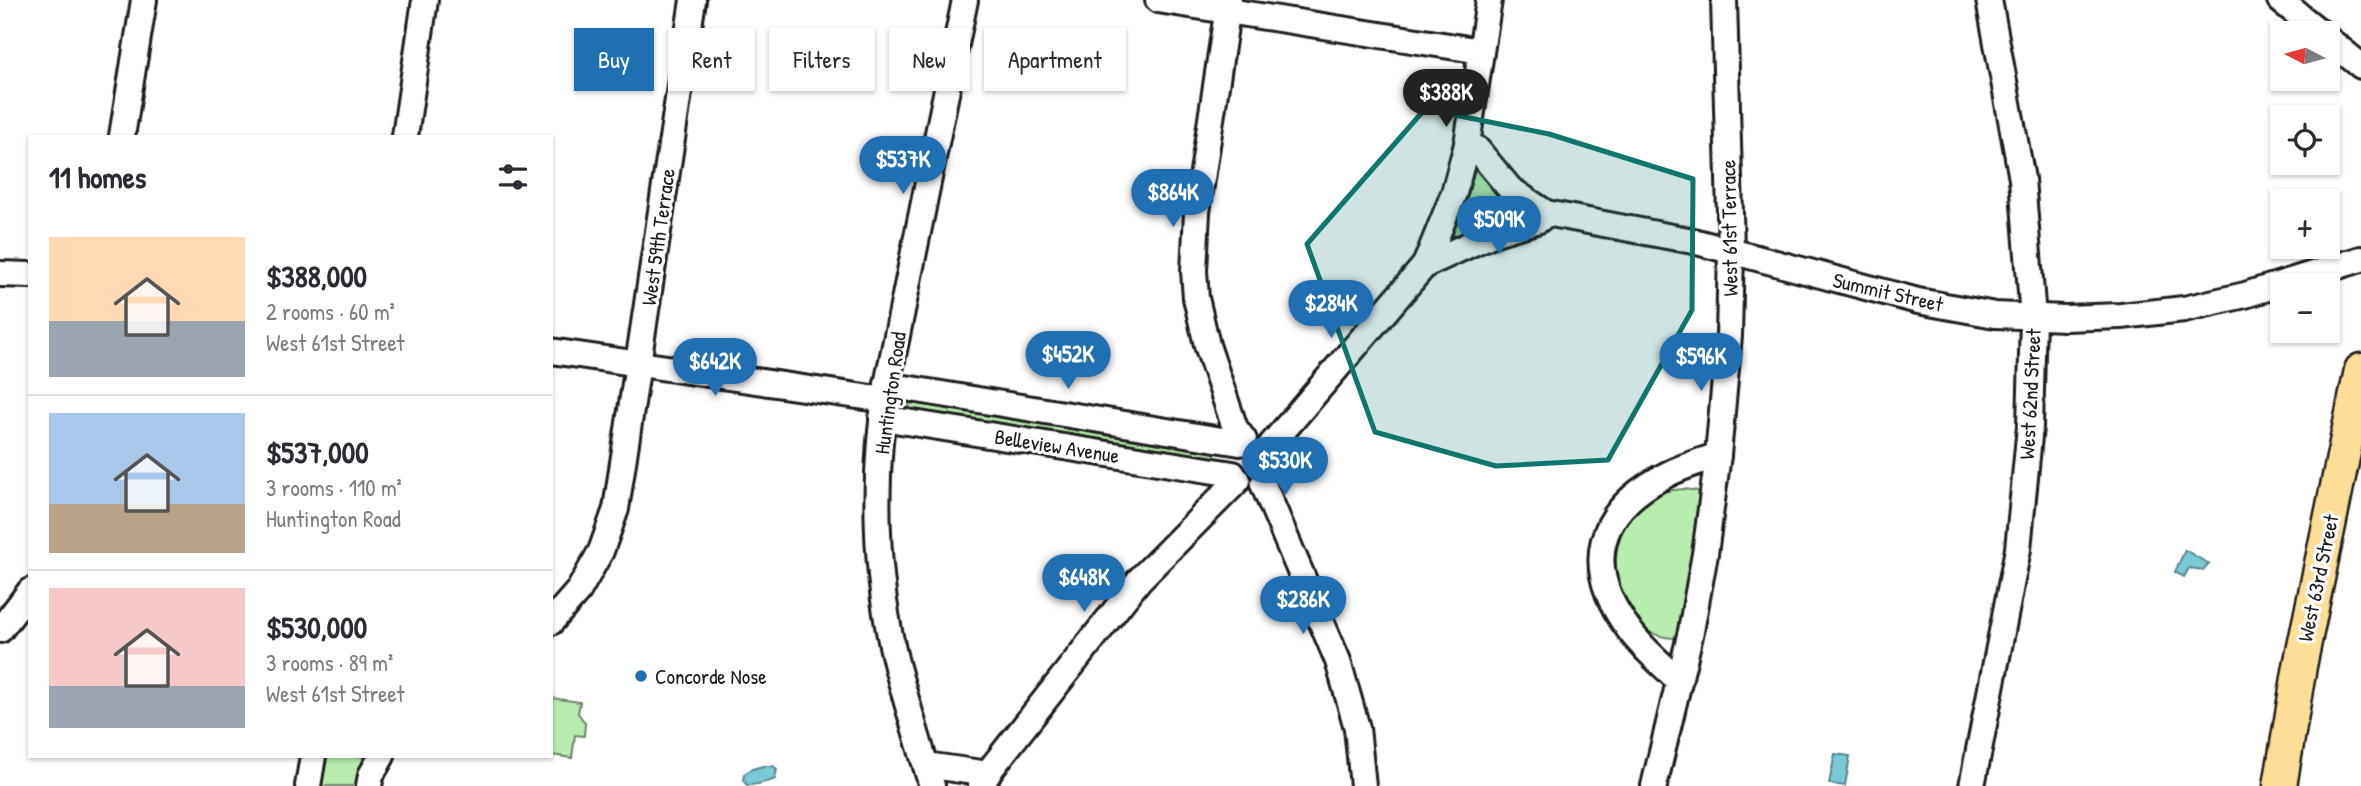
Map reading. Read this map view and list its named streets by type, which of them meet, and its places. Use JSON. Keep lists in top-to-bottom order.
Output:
{
  "streets": {
    "main road": ["West 63rd Street"],
    "street": [
      "West 61st Terrace",
      "West 59th Terrace",
      "Summit Street",
      "Huntington Road",
      "West 62nd Street",
      "Belleview Avenue"
    ]
  },
  "crossings": [
    ["West 61st Terrace", "Summit Street"],
    ["West 59th Terrace", "Belleview Avenue"],
    ["Summit Street", "West 62nd Street"],
    ["Huntington Road", "Belleview Avenue"]
  ],
  "places": ["Concorde Nose"],
  "north": "left",
  "page": {
    "map_buttons": ["+", "−"],
    "chip": [
      "Buy",
      "Rent",
      "Filters",
      "New",
      "Apartment"
    ],
    "price": [
      "$388K",
      "$537K",
      "$864K",
      "$509K",
      "$284K",
      "$452K",
      "$596K",
      "$642K",
      "$530K",
      "$648K",
      "$286K"
    ],
    "heading": "11 homes",
    "list": [
      {
        "name": "$388,000",
        "note": "2 rooms · 60 m² · West 61st Street"
      },
      {
        "name": "$537,000",
        "note": "3 rooms · 110 m² · Huntington Road"
      },
      {
        "name": "$530,000",
        "note": "3 rooms · 89 m² · West 61st Street"
      }
    ]
  }
}
